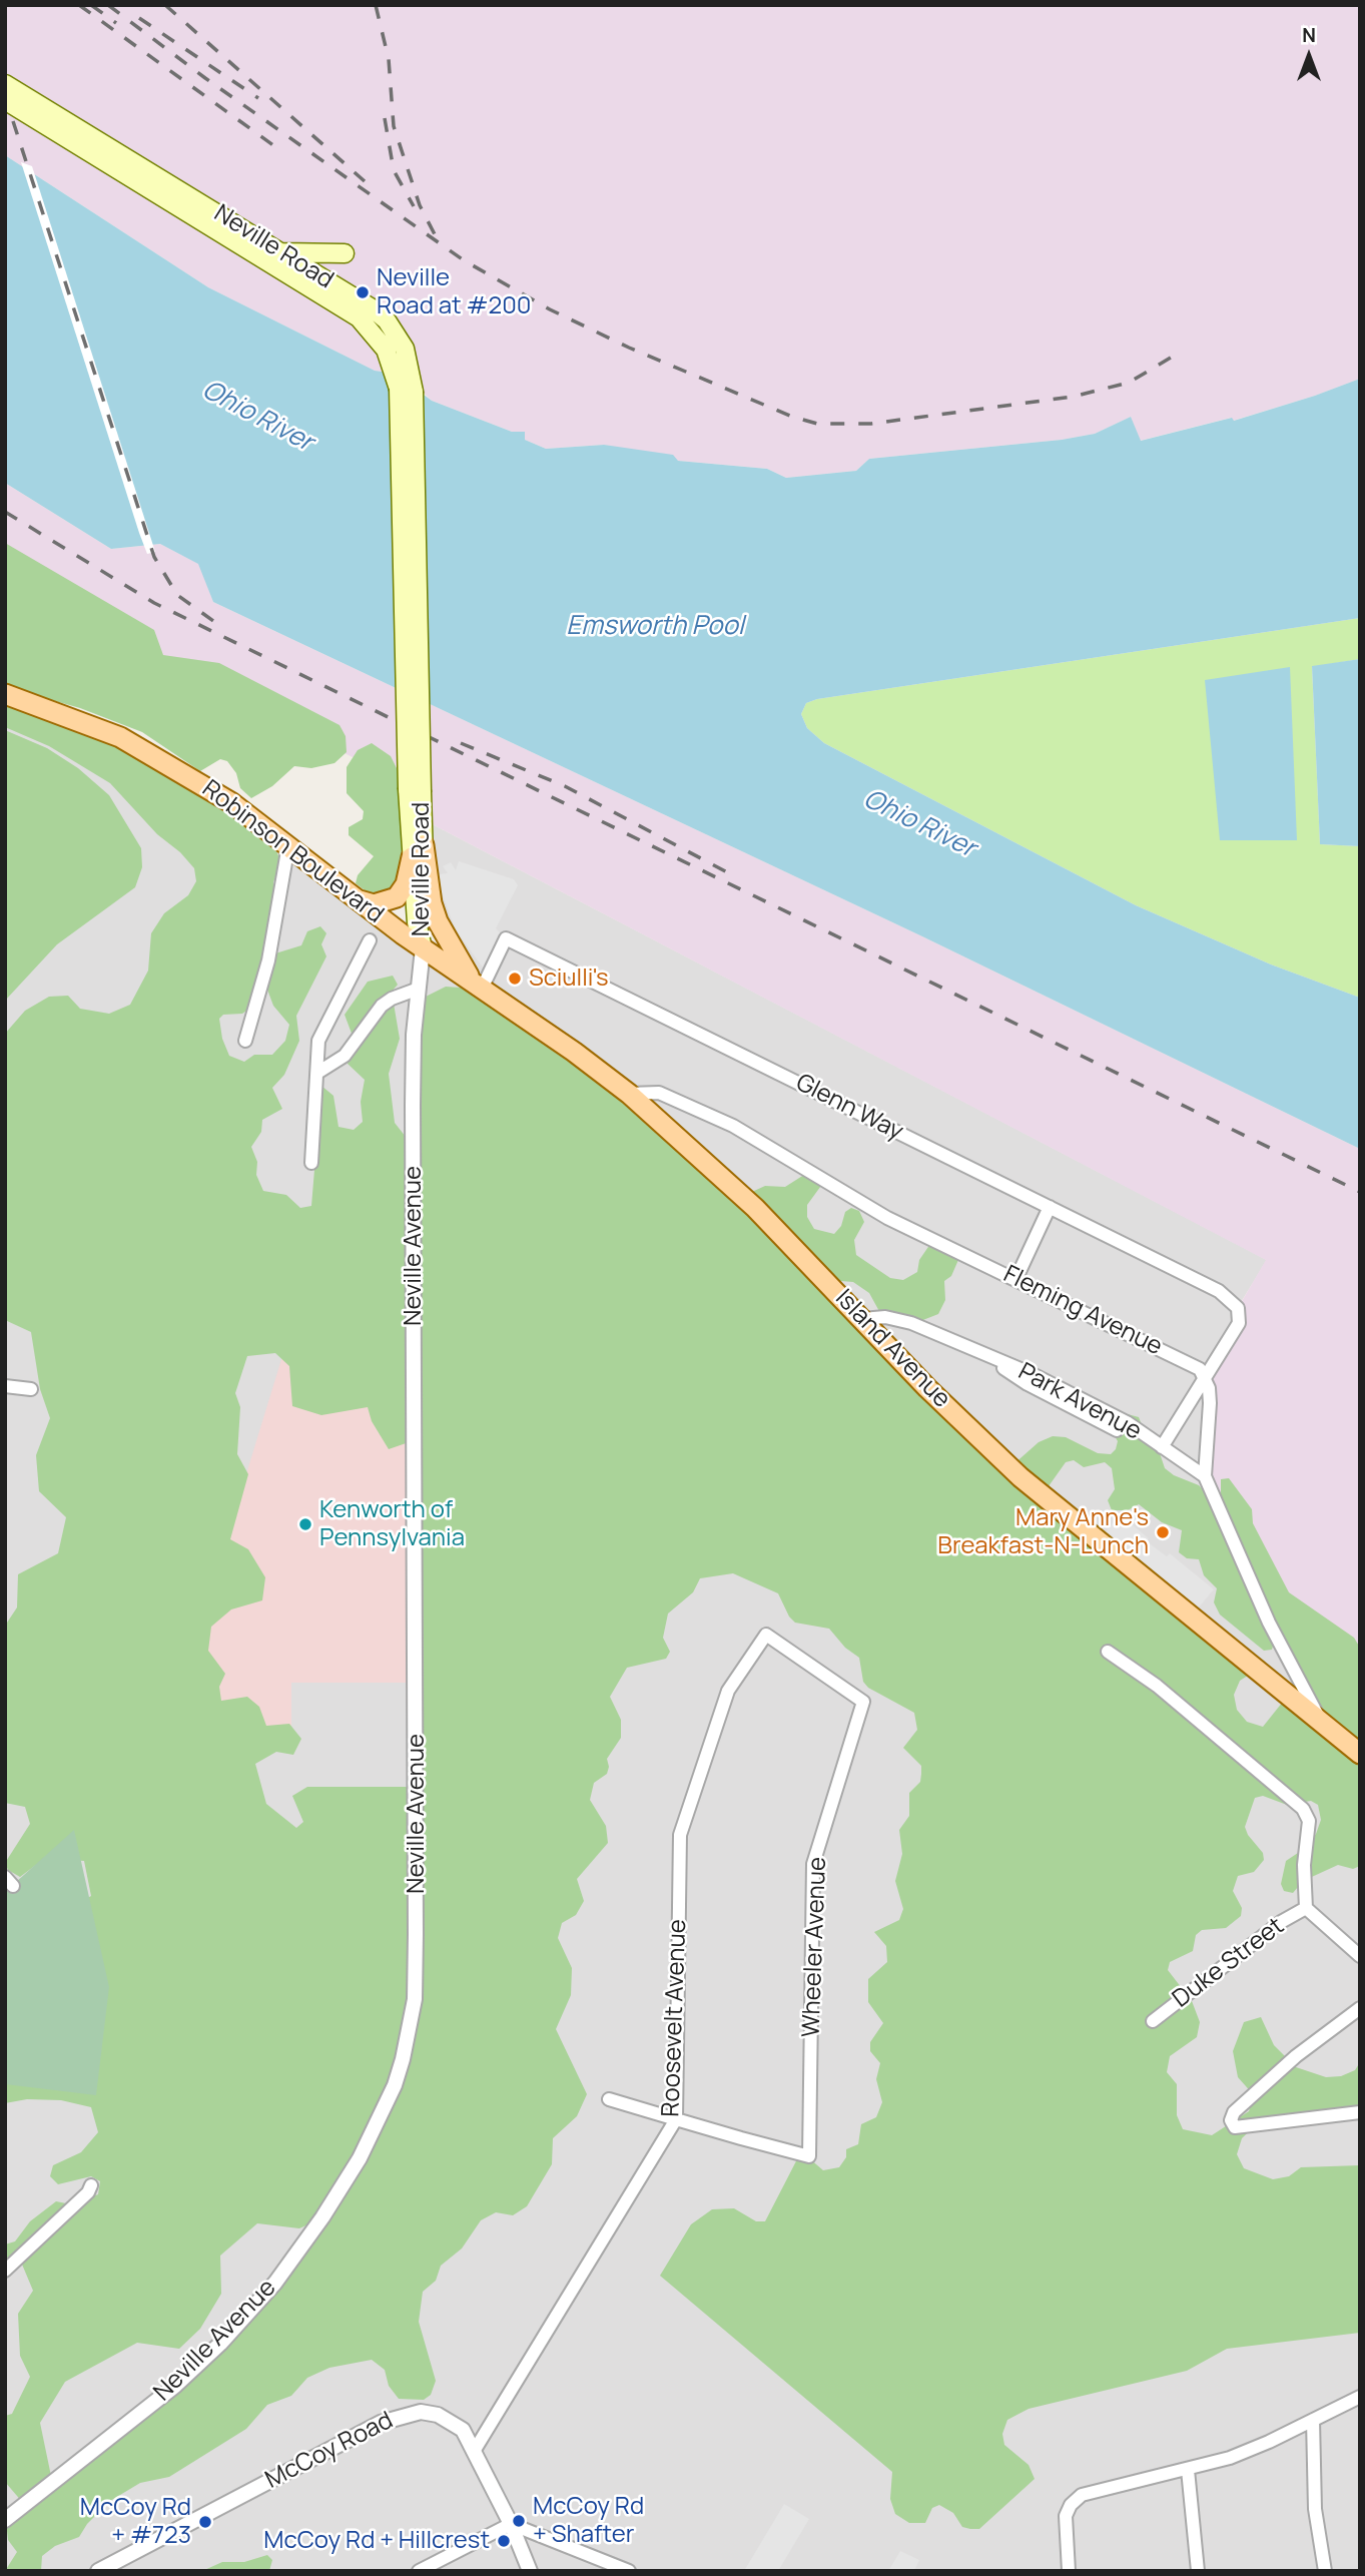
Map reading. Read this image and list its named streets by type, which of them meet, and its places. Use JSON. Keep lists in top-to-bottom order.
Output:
{
  "streets": {
    "main road": ["Neville Road", "Robinson Boulevard", "Island Avenue"],
    "street": [
      "Glenn Way",
      "Neville Avenue",
      "Fleming Avenue",
      "Park Avenue",
      "Wheeler Avenue",
      "Duke Street",
      "Roosevelt Avenue",
      "McCoy Road"
    ]
  },
  "crossings": [
    ["Neville Road", "Robinson Boulevard"],
    ["Neville Road", "Neville Avenue"],
    ["Neville Road", "Island Avenue"],
    ["Robinson Boulevard", "Neville Avenue"],
    ["Robinson Boulevard", "Island Avenue"],
    ["Glenn Way", "Fleming Avenue"],
    ["Glenn Way", "Island Avenue"],
    ["Neville Avenue", "Island Avenue"],
    ["Fleming Avenue", "Island Avenue"],
    ["Island Avenue", "Park Avenue"],
    ["Wheeler Avenue", "Roosevelt Avenue"],
    ["Roosevelt Avenue", "McCoy Road"]
  ],
  "water": ["Ohio River", "Emsworth Pool"],
  "places": [
    "Neville Road at #200",
    "Sciulli's",
    "Kenworth of Pennsylvania",
    "Mary Anne's Breakfast-N-Lunch",
    "McCoy Rd + Shafter",
    "McCoy Rd + #723",
    "McCoy Rd + Hillcrest"
  ],
  "north": "top"
}
